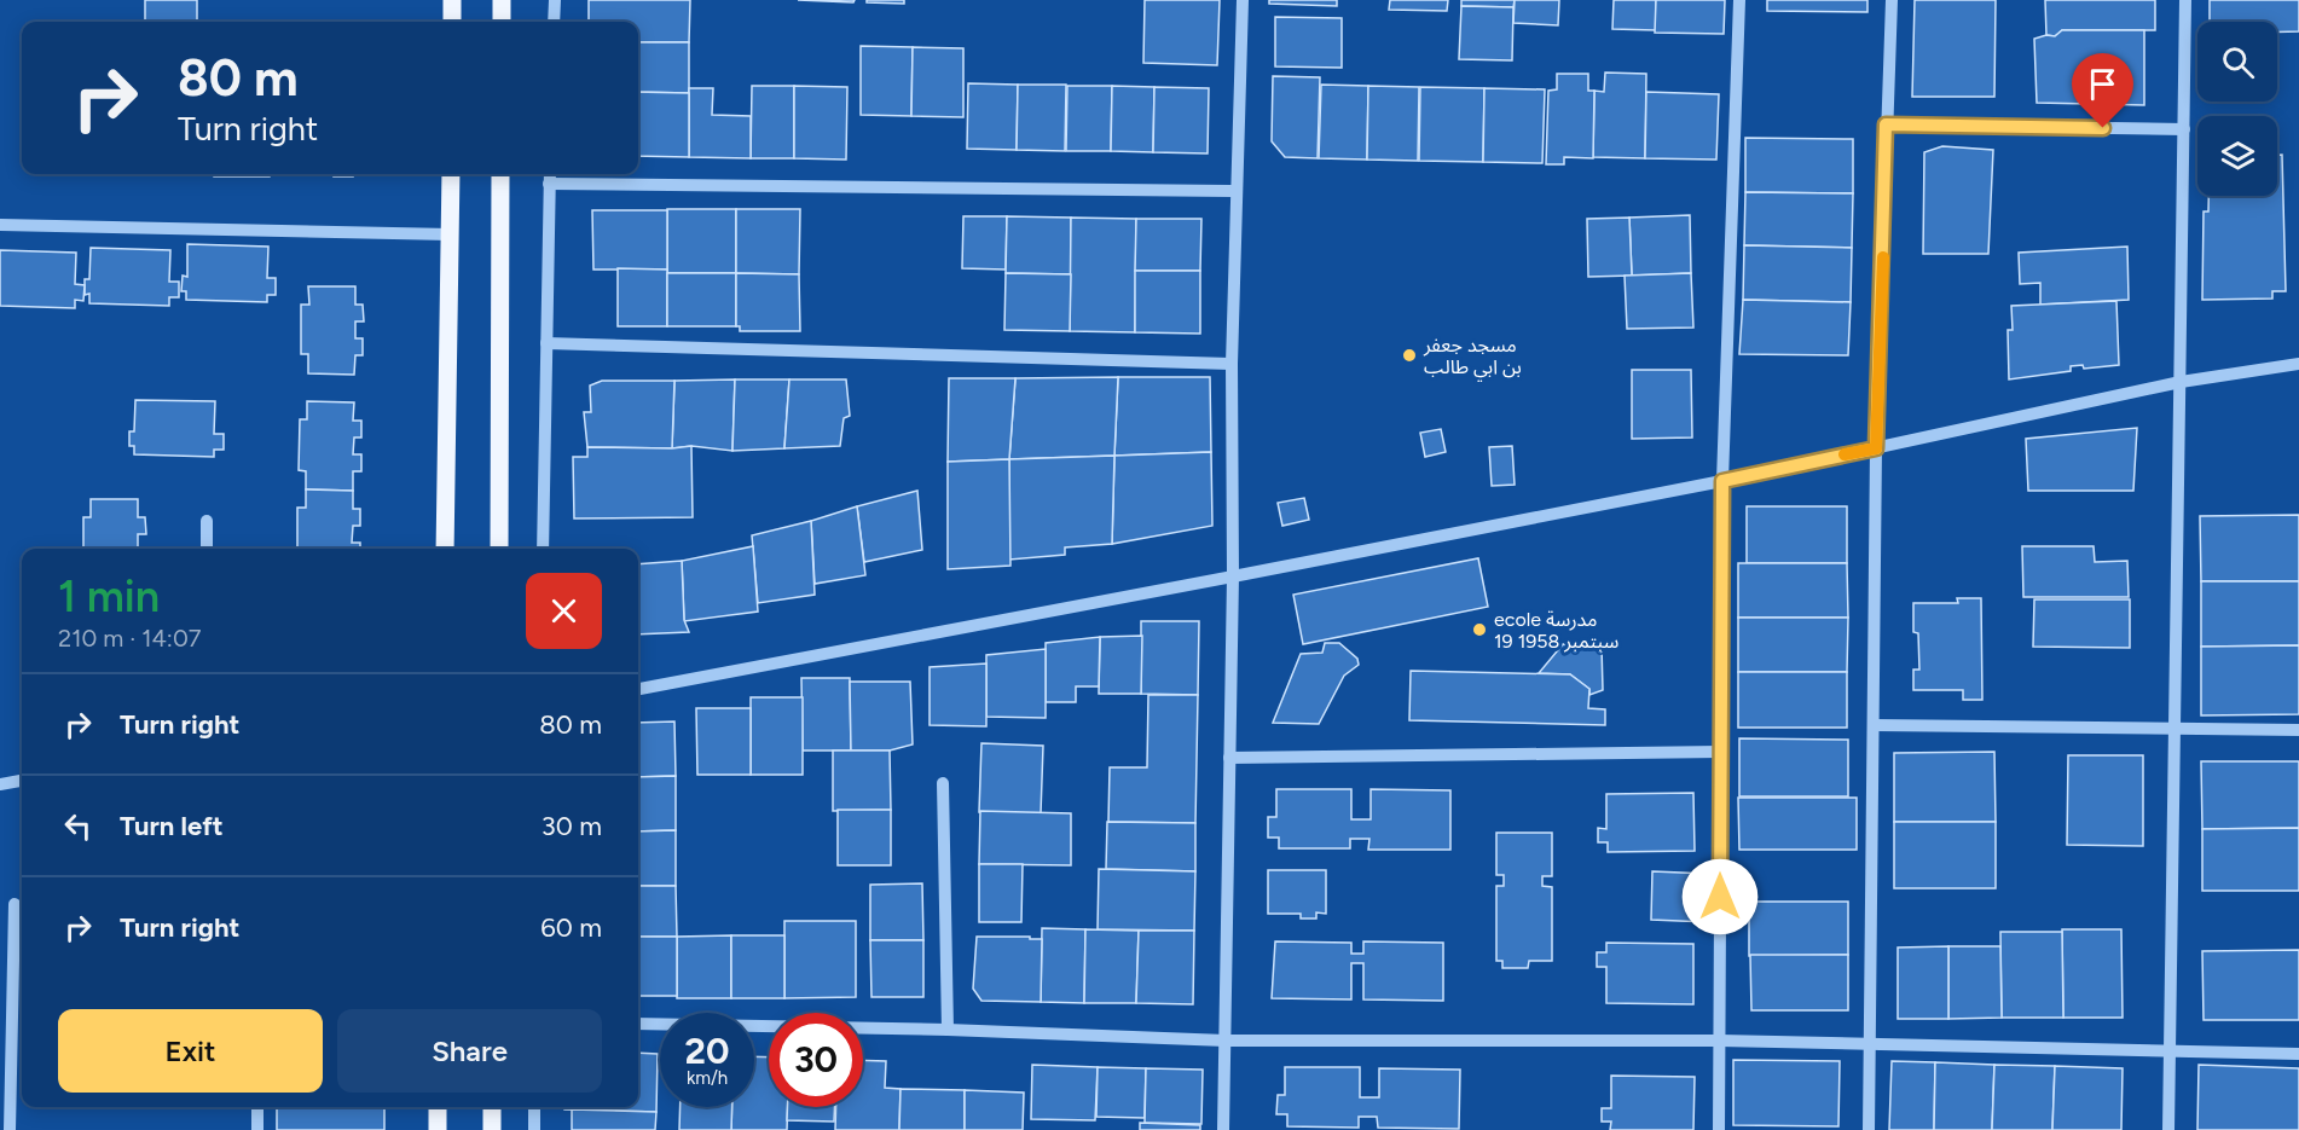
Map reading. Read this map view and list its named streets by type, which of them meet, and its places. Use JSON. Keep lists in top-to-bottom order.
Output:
{
  "places": ["مسجد جعفر بن ابي طالب", "ecole مدرسة 19 سبتمبر 1958"],
  "page": {
    "turn": ["80 m", "Turn right"],
    "heading": ["1 min", "210 m · 14:07"],
    "list": [
      {
        "name": "Turn right",
        "value": "80 m"
      },
      {
        "name": "Turn left",
        "value": "30 m"
      },
      {
        "name": "Turn right",
        "value": "60 m"
      }
    ],
    "buttons": ["Exit", "Share"],
    "speed": "20 km/h",
    "limit": "30"
  }
}
